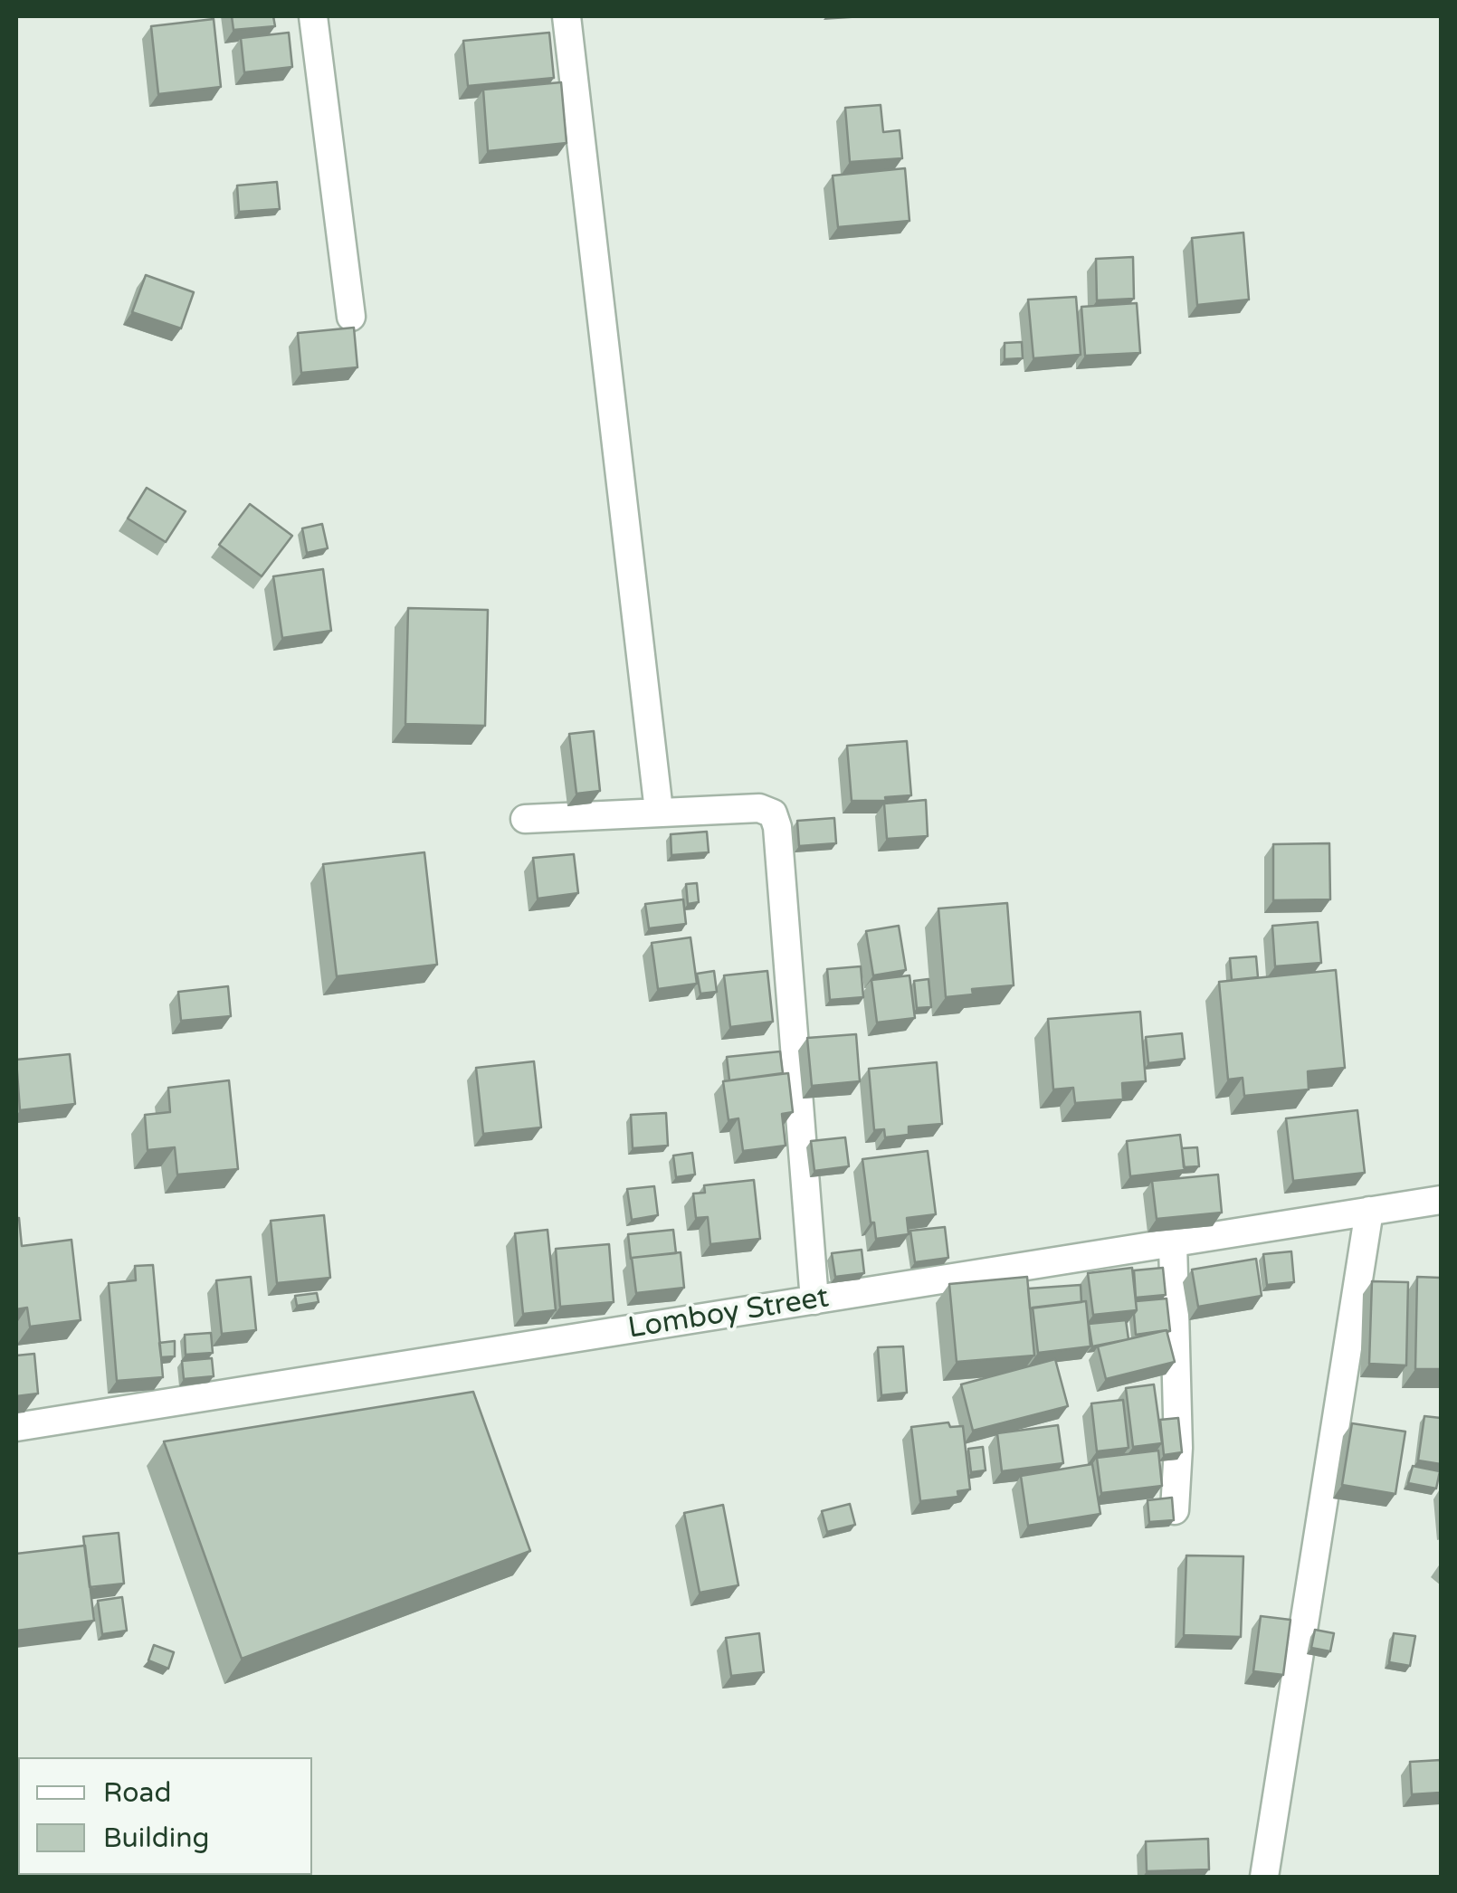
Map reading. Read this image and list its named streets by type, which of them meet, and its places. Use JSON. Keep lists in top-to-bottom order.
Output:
{
  "streets": {
    "street": ["Lomboy Street"]
  },
  "legend": ["Road", "Building"]
}
